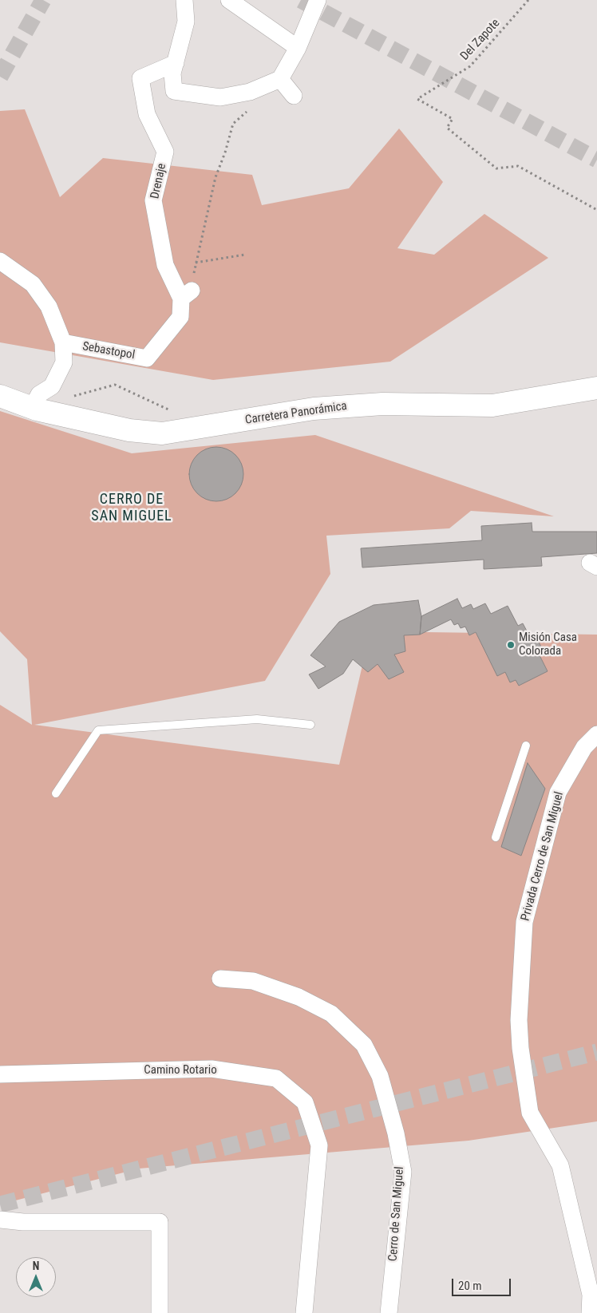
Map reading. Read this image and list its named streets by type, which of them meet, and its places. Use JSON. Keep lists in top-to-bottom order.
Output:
{
  "streets": {
    "street": [
      "Drenaje",
      "Sebastopol",
      "Carretera Panorámica",
      "Privada Cerro de San Miguel",
      "Camino Rotario",
      "Cerro de San Miguel"
    ],
    "path": ["Del Zapote"]
  },
  "crossings": [
    ["Drenaje", "Sebastopol"],
    ["Sebastopol", "Carretera Panorámica"]
  ],
  "districts": ["CERRO DE SAN MIGUEL"],
  "places": ["Misión Casa Colorada"],
  "scale_bar": "20 m",
  "north": "top"
}
